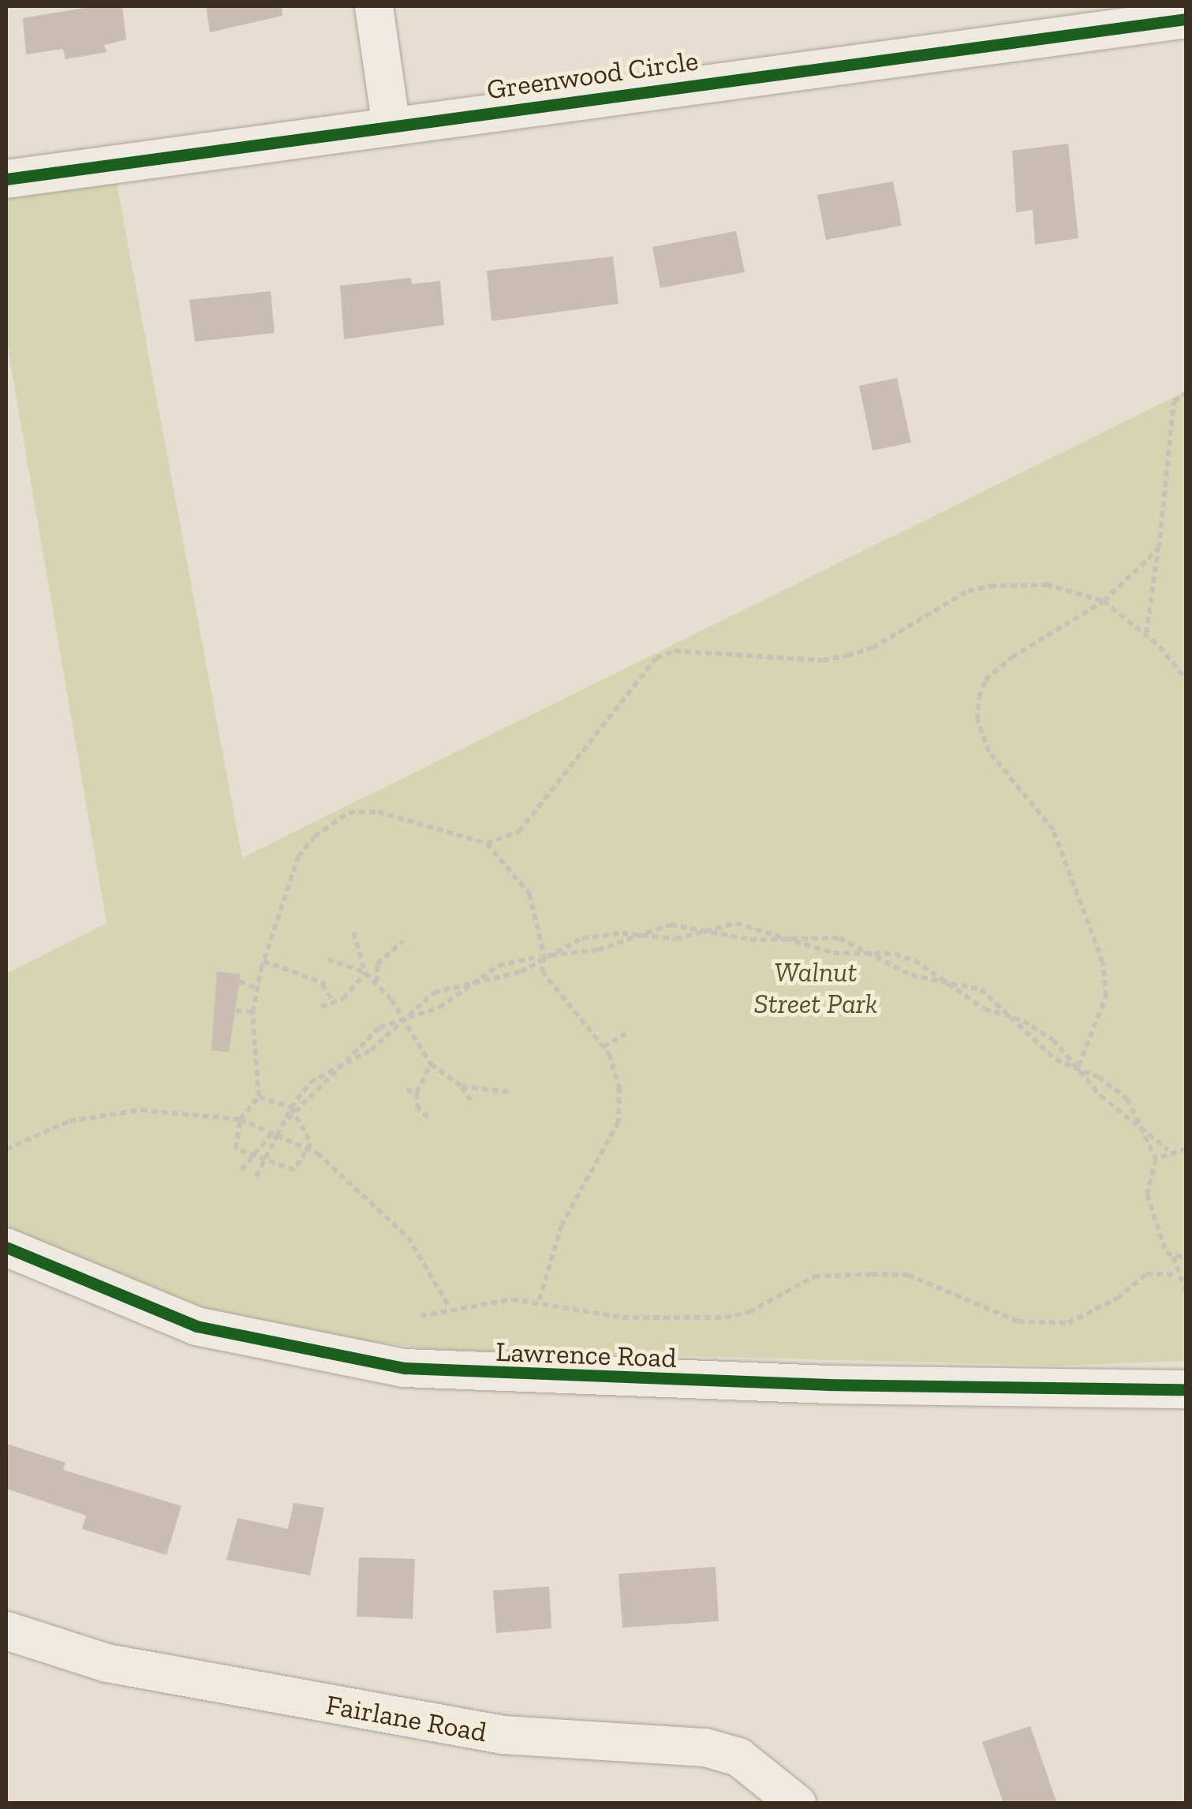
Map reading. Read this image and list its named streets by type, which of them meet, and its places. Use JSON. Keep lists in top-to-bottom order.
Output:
{
  "streets": {
    "street": ["Greenwood Circle", "Lawrence Road", "Fairlane Road"]
  },
  "parks": ["Walnut Street Park"]
}
